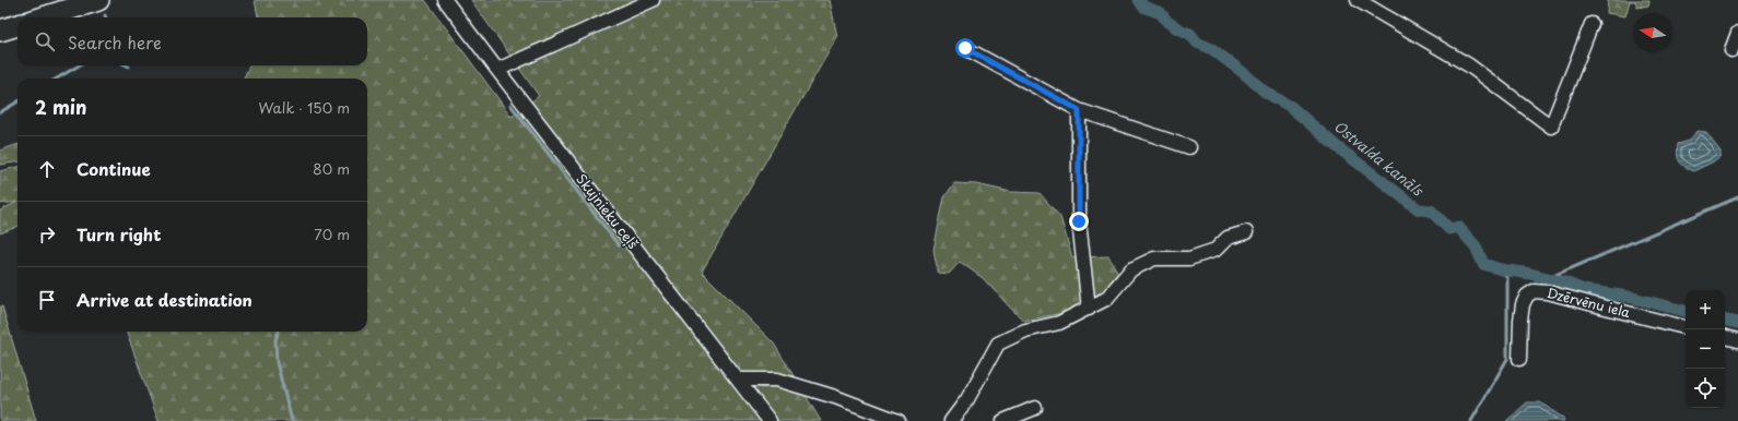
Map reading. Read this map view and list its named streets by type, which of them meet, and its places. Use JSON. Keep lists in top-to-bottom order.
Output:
{
  "streets": {
    "street": ["Skujnieku ceļš", "Dzērvēnu iela"]
  },
  "water": ["Ostvalda kanāls"],
  "north": "left",
  "page": {
    "search": "Search here",
    "heading": ["2 min", "Walk · 150 m"],
    "list": [
      ["Continue", "80 m"],
      ["Turn right", "70 m"],
      "Arrive at destination"
    ],
    "map_buttons": ["+", "−"]
  }
}
